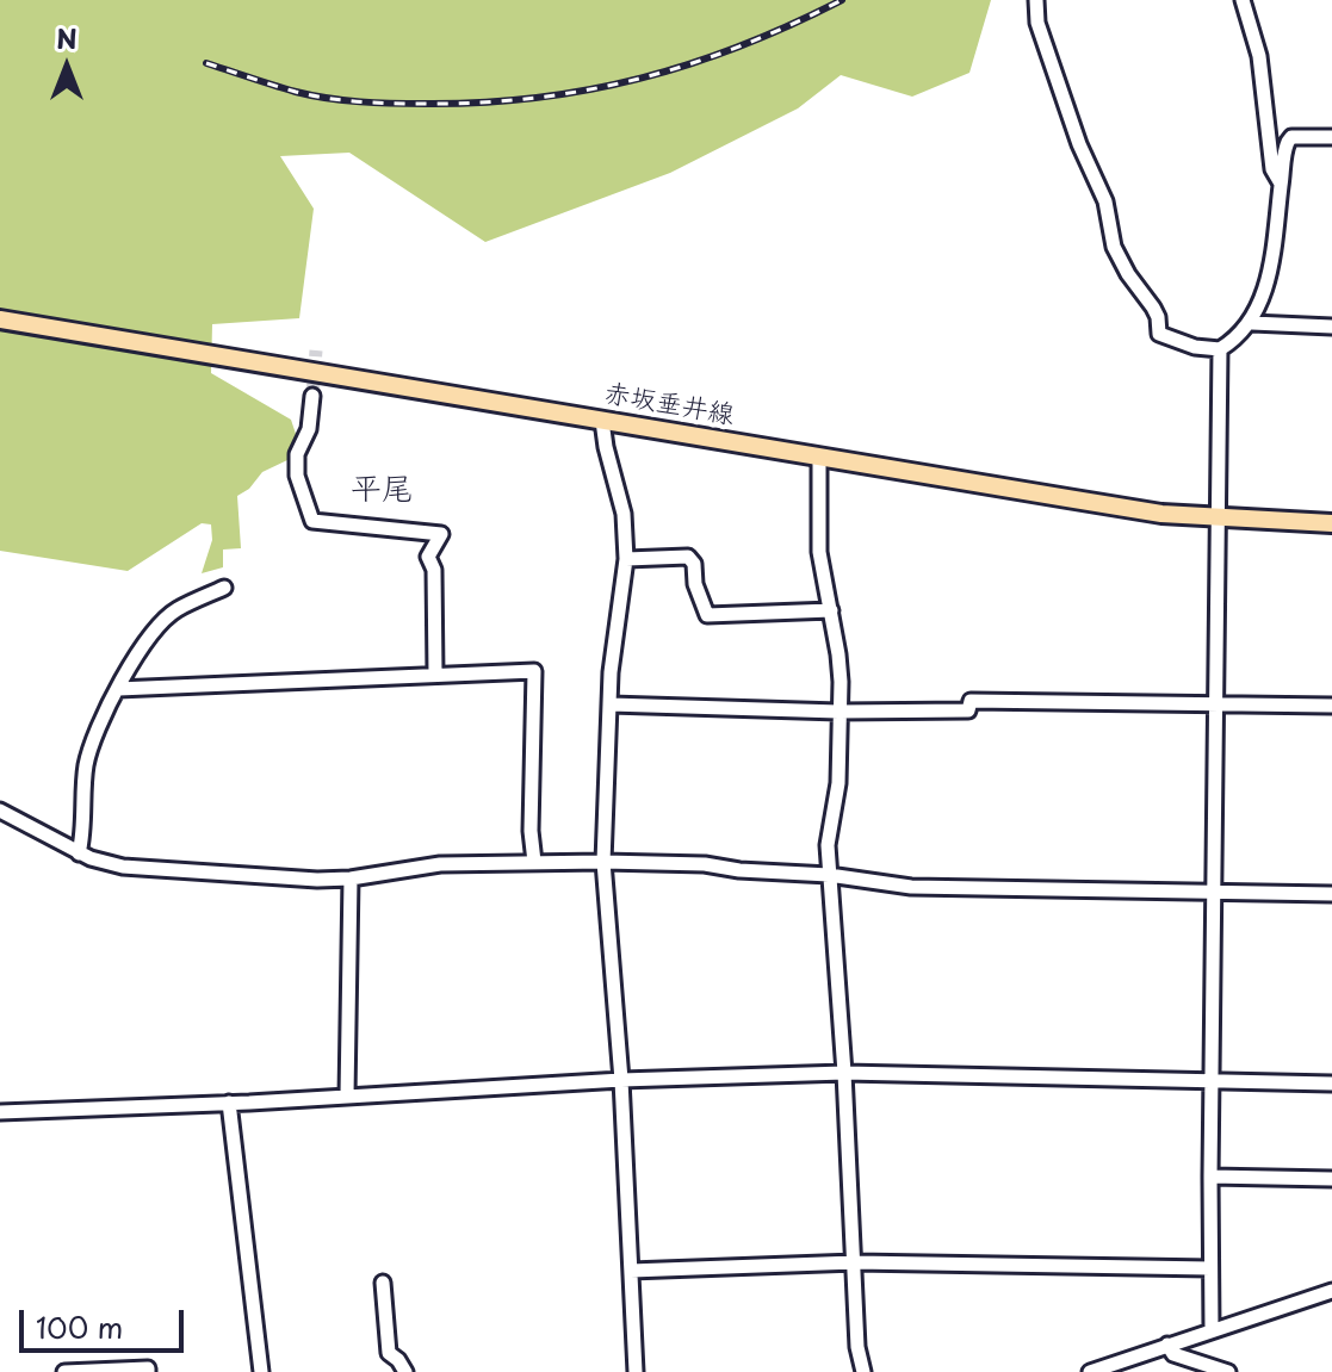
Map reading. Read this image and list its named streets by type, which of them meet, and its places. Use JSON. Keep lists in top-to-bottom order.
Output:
{
  "streets": {
    "main road": ["赤坂垂井線"]
  },
  "districts": ["平尾"],
  "scale_bar": "100 m",
  "north": "top"
}
